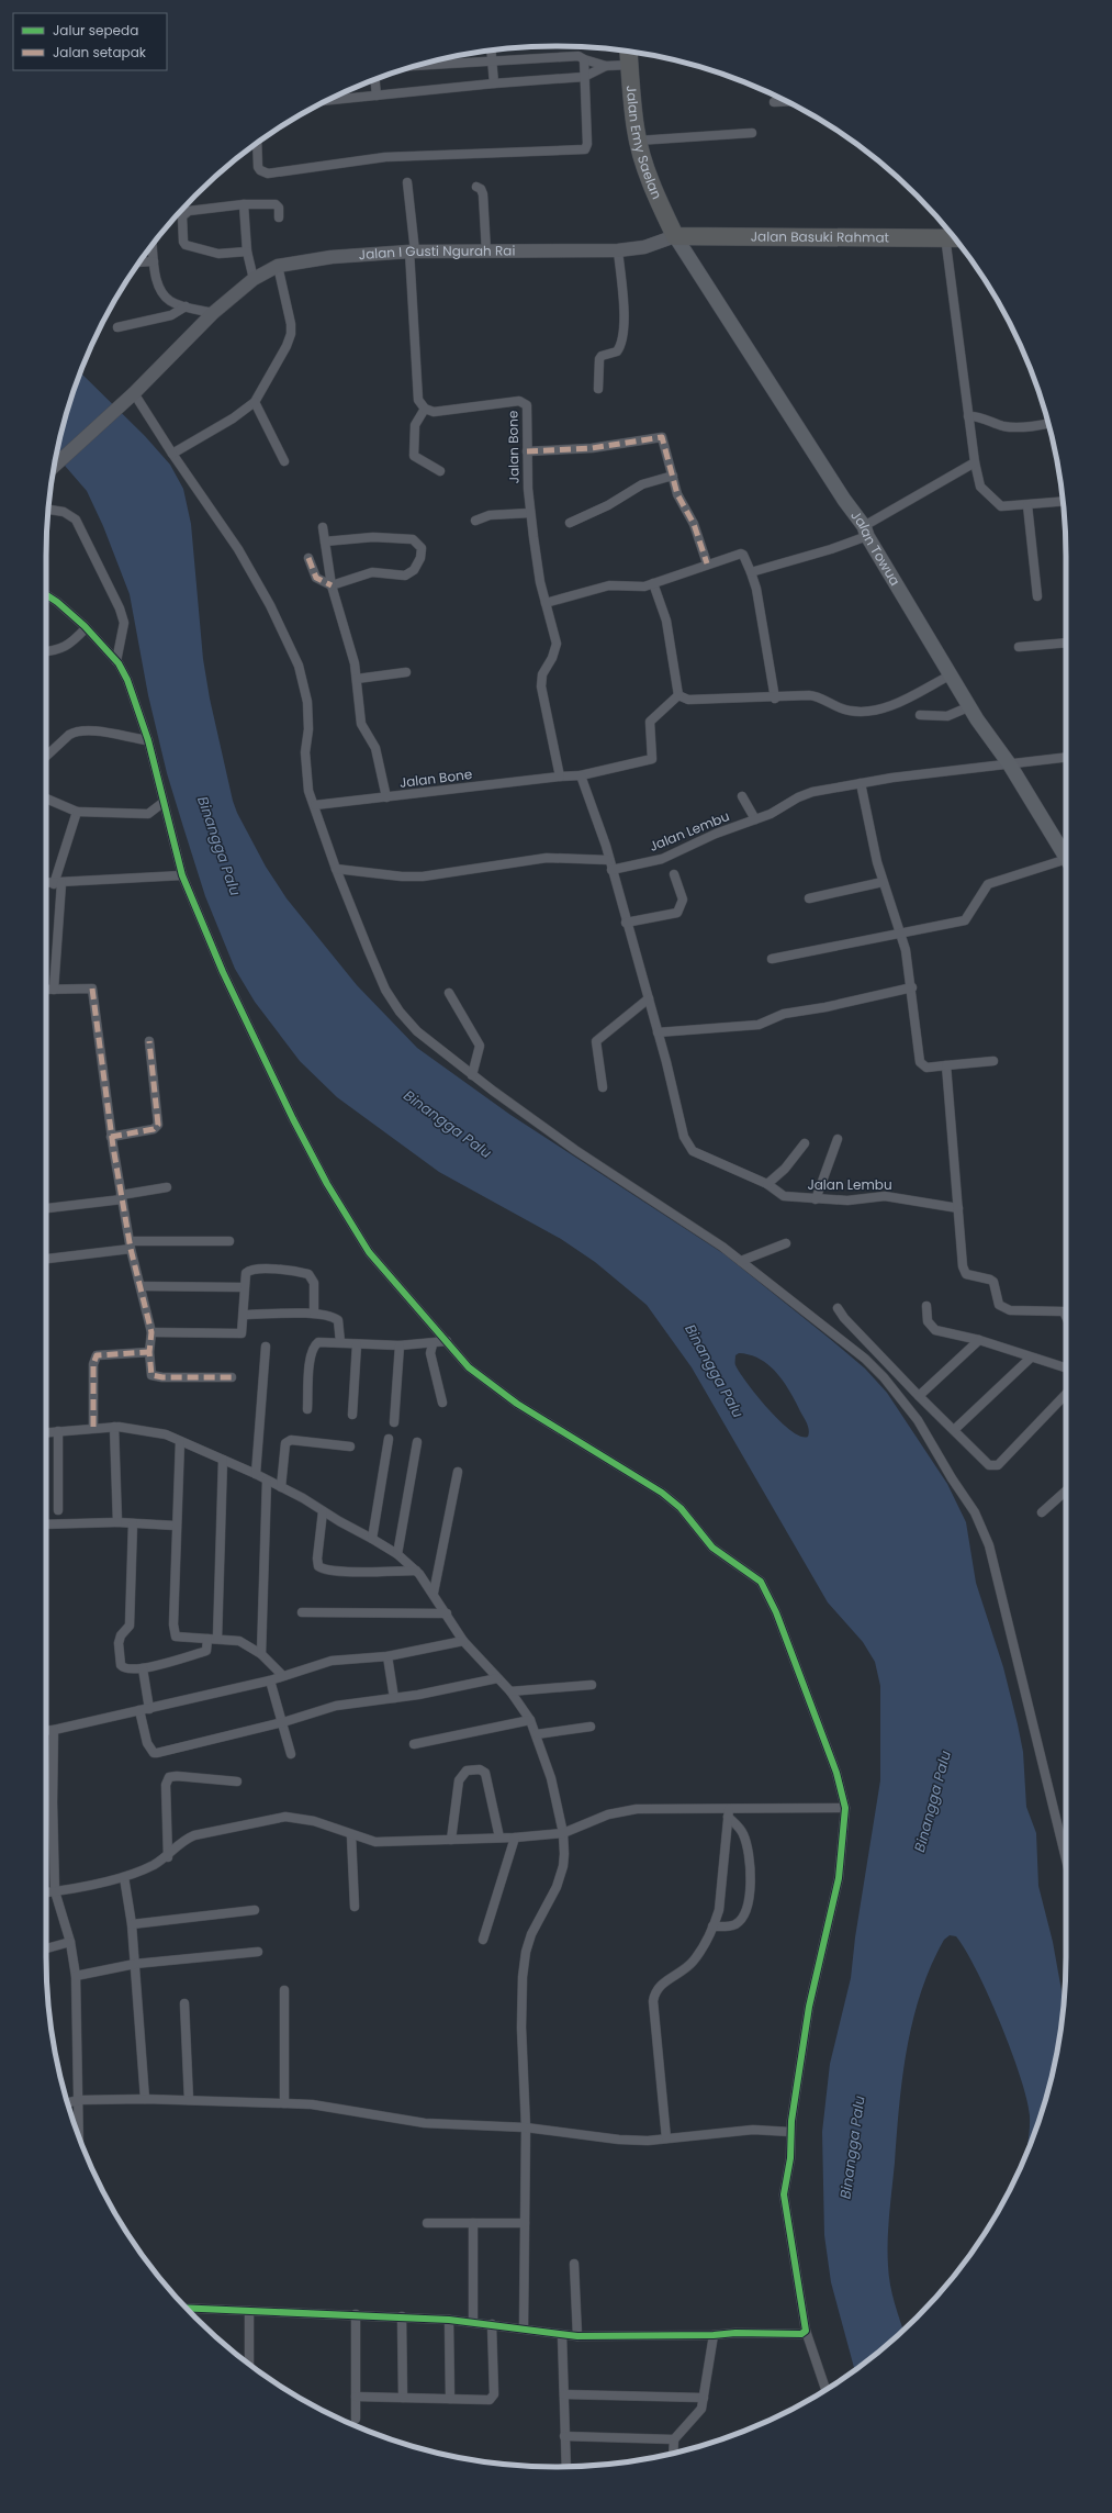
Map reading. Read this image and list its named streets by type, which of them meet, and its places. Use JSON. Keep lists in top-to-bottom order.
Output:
{
  "streets": {
    "highway": ["Jalan Emy Saelan", "Jalan Basuki Rahmat"],
    "main road": ["Jalan I Gusti Ngurah Rai", "Jalan Towua"],
    "street": ["Jalan Bone", "Jalan Lembu"]
  },
  "crossings": [
    ["Jalan Emy Saelan", "Jalan Basuki Rahmat"],
    ["Jalan Emy Saelan", "Jalan I Gusti Ngurah Rai"],
    ["Jalan Emy Saelan", "Jalan Towua"],
    ["Jalan Basuki Rahmat", "Jalan I Gusti Ngurah Rai"],
    ["Jalan Basuki Rahmat", "Jalan Towua"],
    ["Jalan I Gusti Ngurah Rai", "Jalan Towua"],
    ["Jalan Towua", "Jalan Lembu"]
  ],
  "water": ["Binangga Palu"],
  "legend": ["Jalur sepeda", "Jalan setapak"]
}
